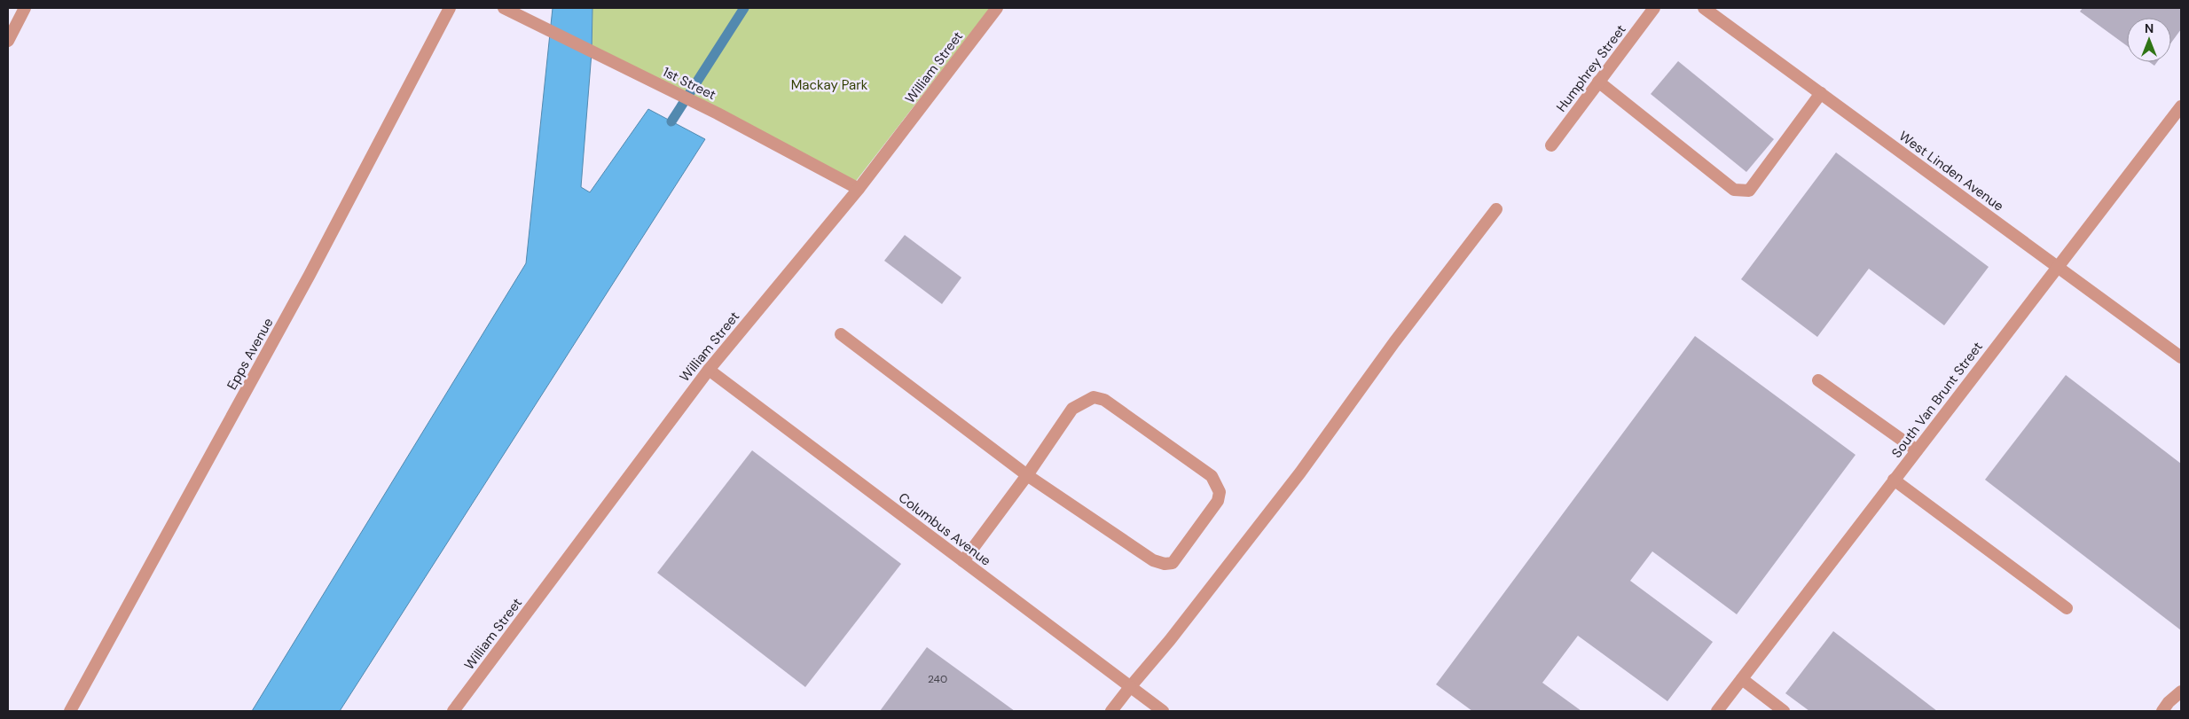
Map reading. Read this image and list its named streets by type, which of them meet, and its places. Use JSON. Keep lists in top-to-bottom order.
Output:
{
  "streets": {
    "street": [
      "William Street",
      "Humphrey Street",
      "1st Street",
      "West Linden Avenue",
      "Epps Avenue",
      "South Van Brunt Street",
      "Columbus Avenue"
    ]
  },
  "crossings": [
    ["William Street", "1st Street"],
    ["William Street", "Columbus Avenue"],
    ["West Linden Avenue", "South Van Brunt Street"]
  ],
  "parks": ["Mackay Park"],
  "house_numbers": ["240"],
  "north": "top"
}
